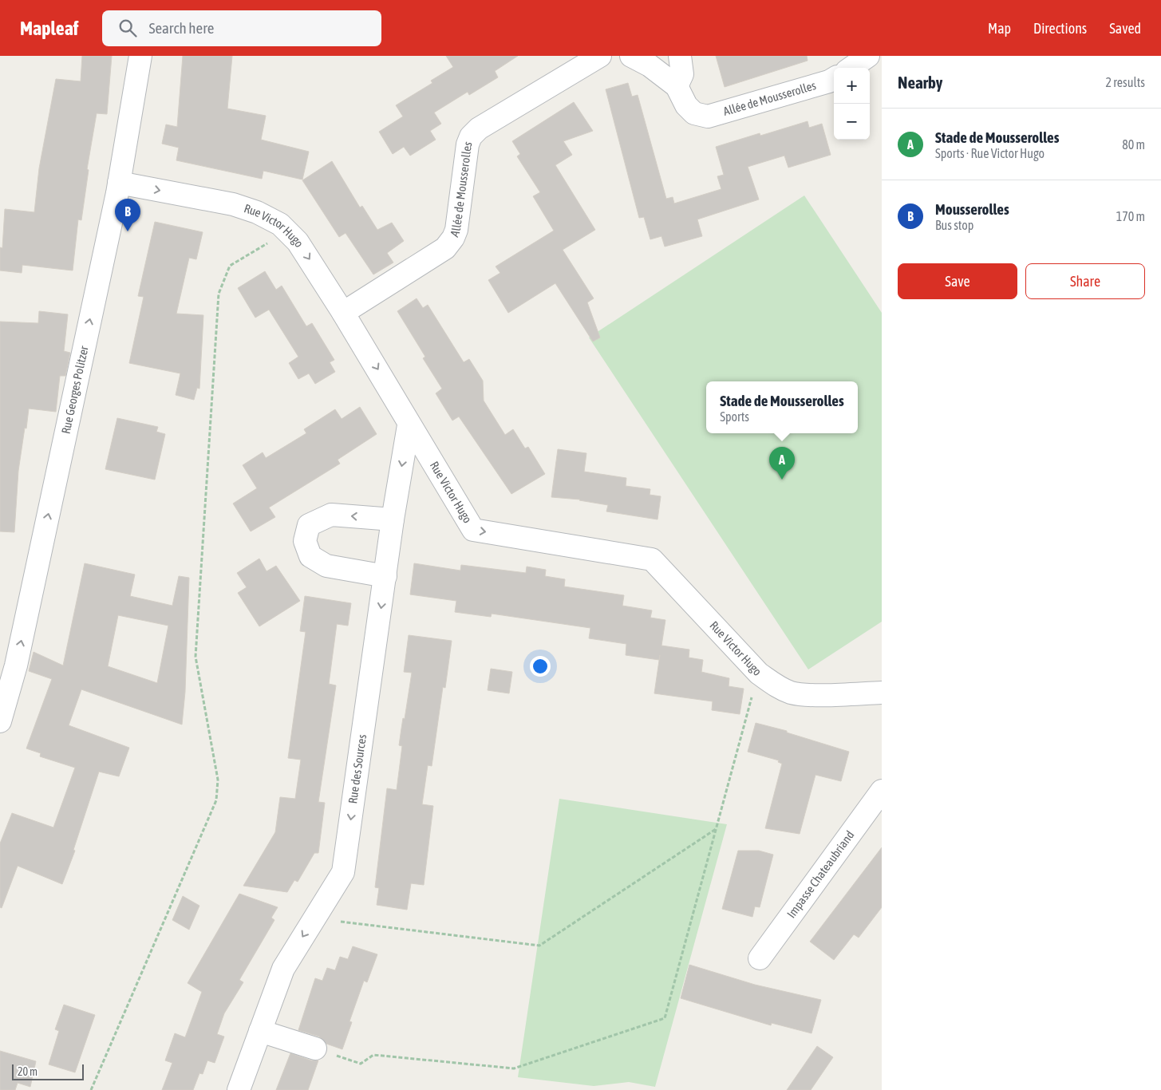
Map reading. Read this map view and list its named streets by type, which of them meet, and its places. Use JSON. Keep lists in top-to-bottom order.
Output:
{
  "streets": {
    "street": [
      "Allée de Mousserolles",
      "Rue Victor Hugo",
      "Rue Georges Politzer",
      "Rue des Sources",
      "Impasse Chateaubriand"
    ]
  },
  "crossings": [
    ["Allée de Mousserolles", "Rue Victor Hugo"],
    ["Rue Victor Hugo", "Rue Georges Politzer"],
    ["Rue Victor Hugo", "Rue des Sources"]
  ],
  "one_way": ["Rue Victor Hugo", "Rue Georges Politzer", "Rue des Sources"],
  "scale_bar": "20 m",
  "page": {
    "header": "Mapleaf",
    "search": "Search here",
    "nav": ["Map", "Directions", "Saved"],
    "heading": ["Nearby", "2 results"],
    "map_buttons": ["+", "−"],
    "list": [
      {
        "mark": "A",
        "name": "Stade de Mousserolles",
        "note": "Sports · Rue Victor Hugo",
        "value": "80 m"
      },
      {
        "mark": "B",
        "name": "Mousserolles",
        "note": "Bus stop",
        "value": "170 m"
      }
    ],
    "pins": ["B", "A"],
    "buttons": ["Save", "Share"],
    "popup": ["Stade de Mousserolles", "Sports"],
    "scale": "20 m"
  }
}
